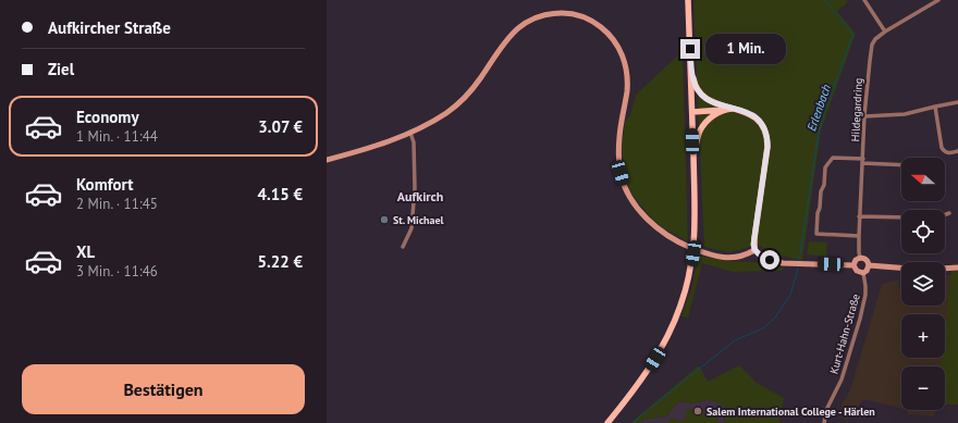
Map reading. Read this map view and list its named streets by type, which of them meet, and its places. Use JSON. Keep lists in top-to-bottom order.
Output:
{
  "streets": {
    "street": ["Hildegardring", "Kurt-Hahn-Straße"]
  },
  "crossings": [
    ["Hildegardring", "Kurt-Hahn-Straße"]
  ],
  "districts": ["Aufkirch"],
  "water": ["Erlenbach"],
  "places": ["St. Michael", "Salem International College - Härlen"],
  "north": "left",
  "page": {
    "banner": ["Aufkircher Straße", "Ziel"],
    "bubble": "1 Min.",
    "list": [
      {
        "name": "Economy",
        "note": "1 Min. · 11:44",
        "value": "3.07 €"
      },
      {
        "name": "Komfort",
        "note": "2 Min. · 11:45",
        "value": "4.15 €"
      },
      {
        "name": "XL",
        "note": "3 Min. · 11:46",
        "value": "5.22 €"
      }
    ],
    "map_buttons": ["+", "−"],
    "buttons": "Bestätigen"
  }
}
